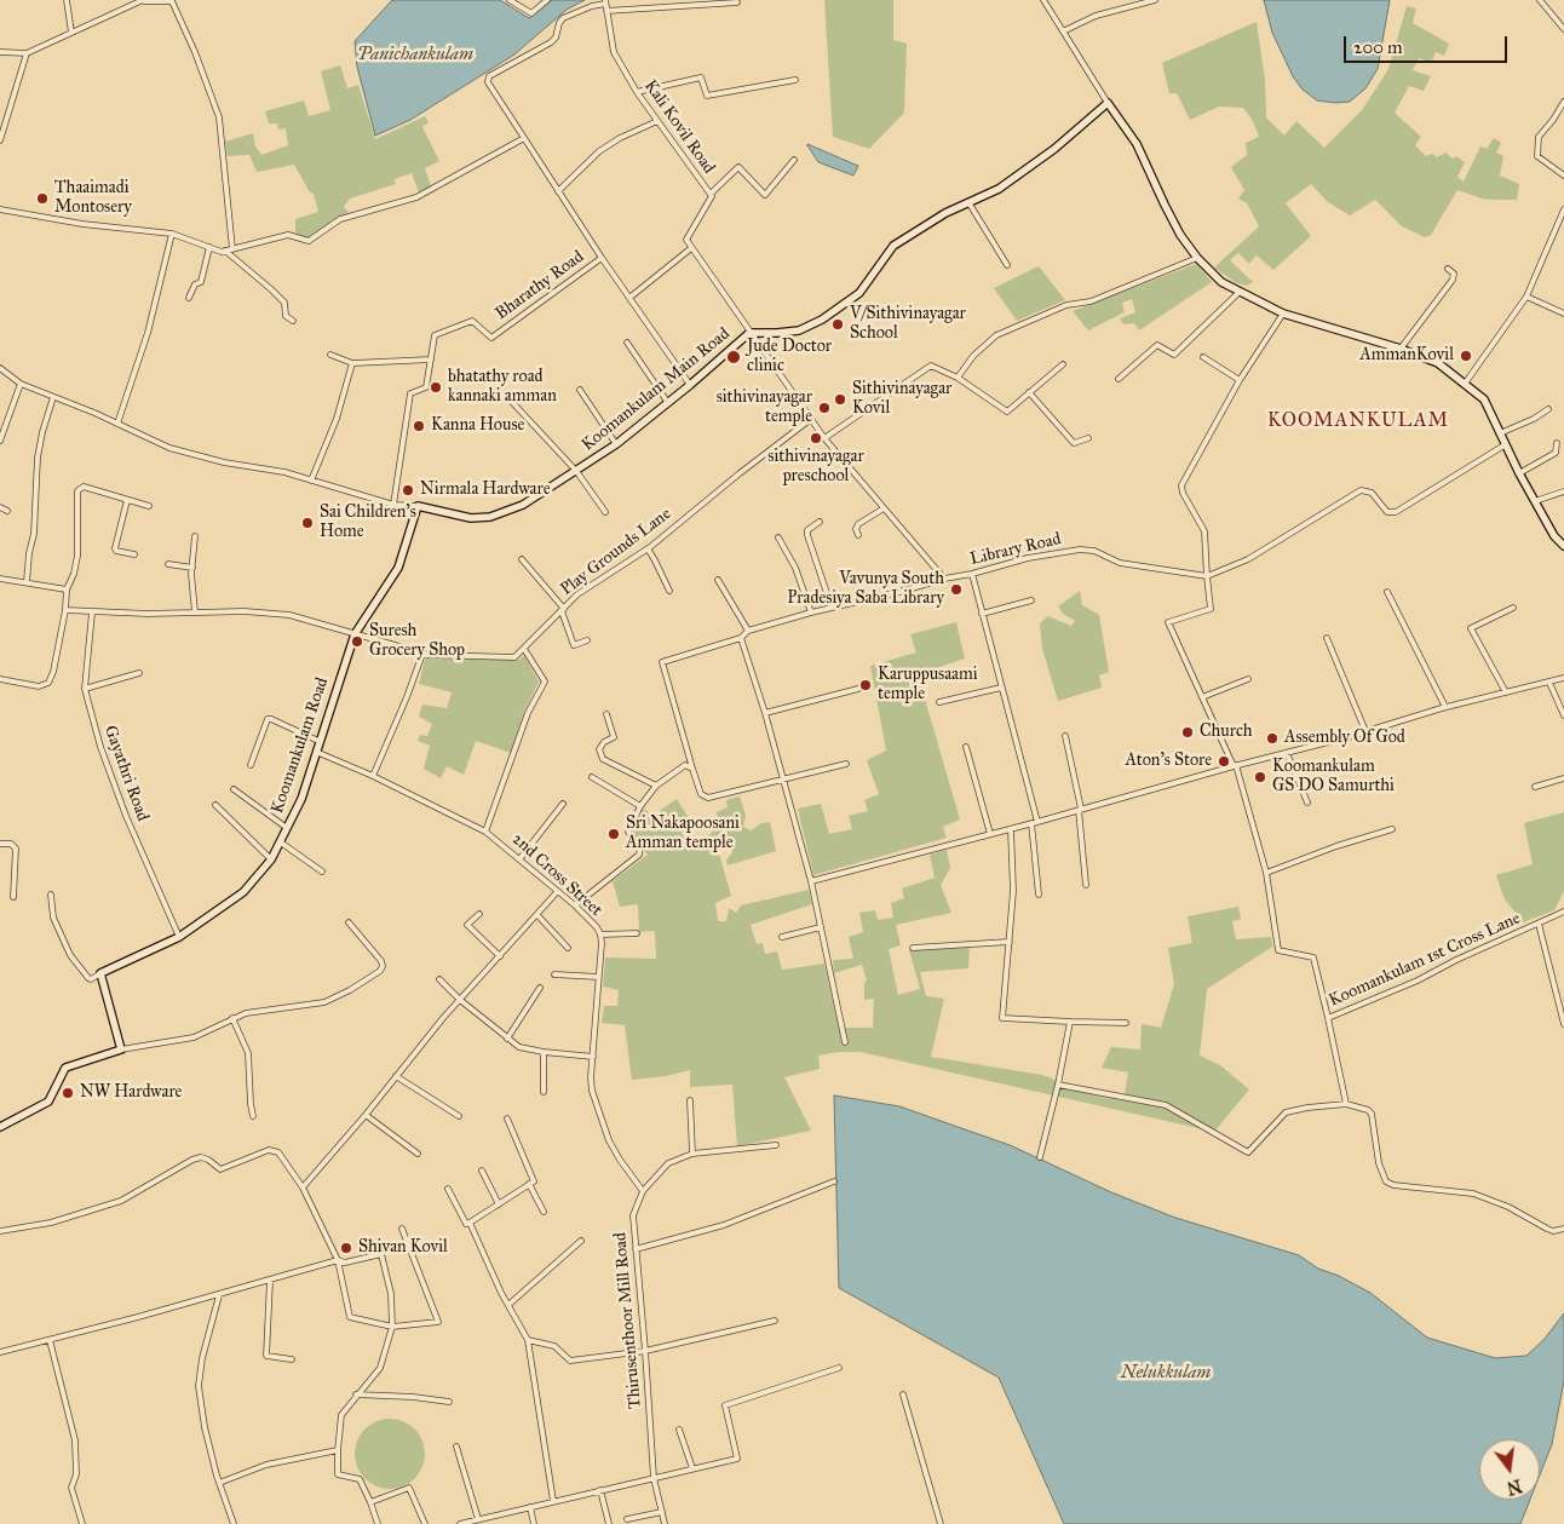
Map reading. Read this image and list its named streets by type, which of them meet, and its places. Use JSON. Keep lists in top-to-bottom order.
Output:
{
  "streets": {
    "street": [
      "Kali Kovil Road",
      "Bharathy Road",
      "Koomankulam Main Road",
      "Library Road",
      "Play Grounds Lane",
      "Koomankulam Road",
      "Gayathri Road",
      "2nd Cross Street",
      "Koomankulam 1st Cross Lane",
      "Thirusenthoor Mill Road"
    ]
  },
  "crossings": [
    ["Bharathy Road", "Koomankulam Main Road"],
    ["Koomankulam Main Road", "Koomankulam Road"],
    ["Library Road", "Koomankulam 1st Cross Lane"],
    ["Play Grounds Lane", "Koomankulam Road"],
    ["Play Grounds Lane", "Gayathri Road"],
    ["Koomankulam Road", "Gayathri Road"],
    ["Koomankulam Road", "2nd Cross Street"],
    ["2nd Cross Street", "Thirusenthoor Mill Road"]
  ],
  "districts": ["KOOMANKULAM"],
  "water": ["Panichankulam", "Nelukkulam"],
  "places": [
    "Thaaimadi Montosery",
    "V/Sithivinayagar School",
    "AmmanKovil",
    "Jude Doctor clinic",
    "bhatathy road kannaki amman",
    "Sithivinayagar Kovil",
    "sithivinayagar temple",
    "Kanna House",
    "sithivinayagar preschool",
    "Nirmala Hardware",
    "Sai Children's Home",
    "Vavunya South Pradesiya Saba Library",
    "Suresh Grocery Shop",
    "Karuppusaami temple",
    "Church",
    "Assembly Of God",
    "Aton's Store",
    "Koomankulam GS DO Samurthi",
    "Sri Nakapoosani Amman temple",
    "NW Hardware",
    "Shivan Kovil"
  ],
  "scale_bar": "200 m",
  "north": "bottom"
}
